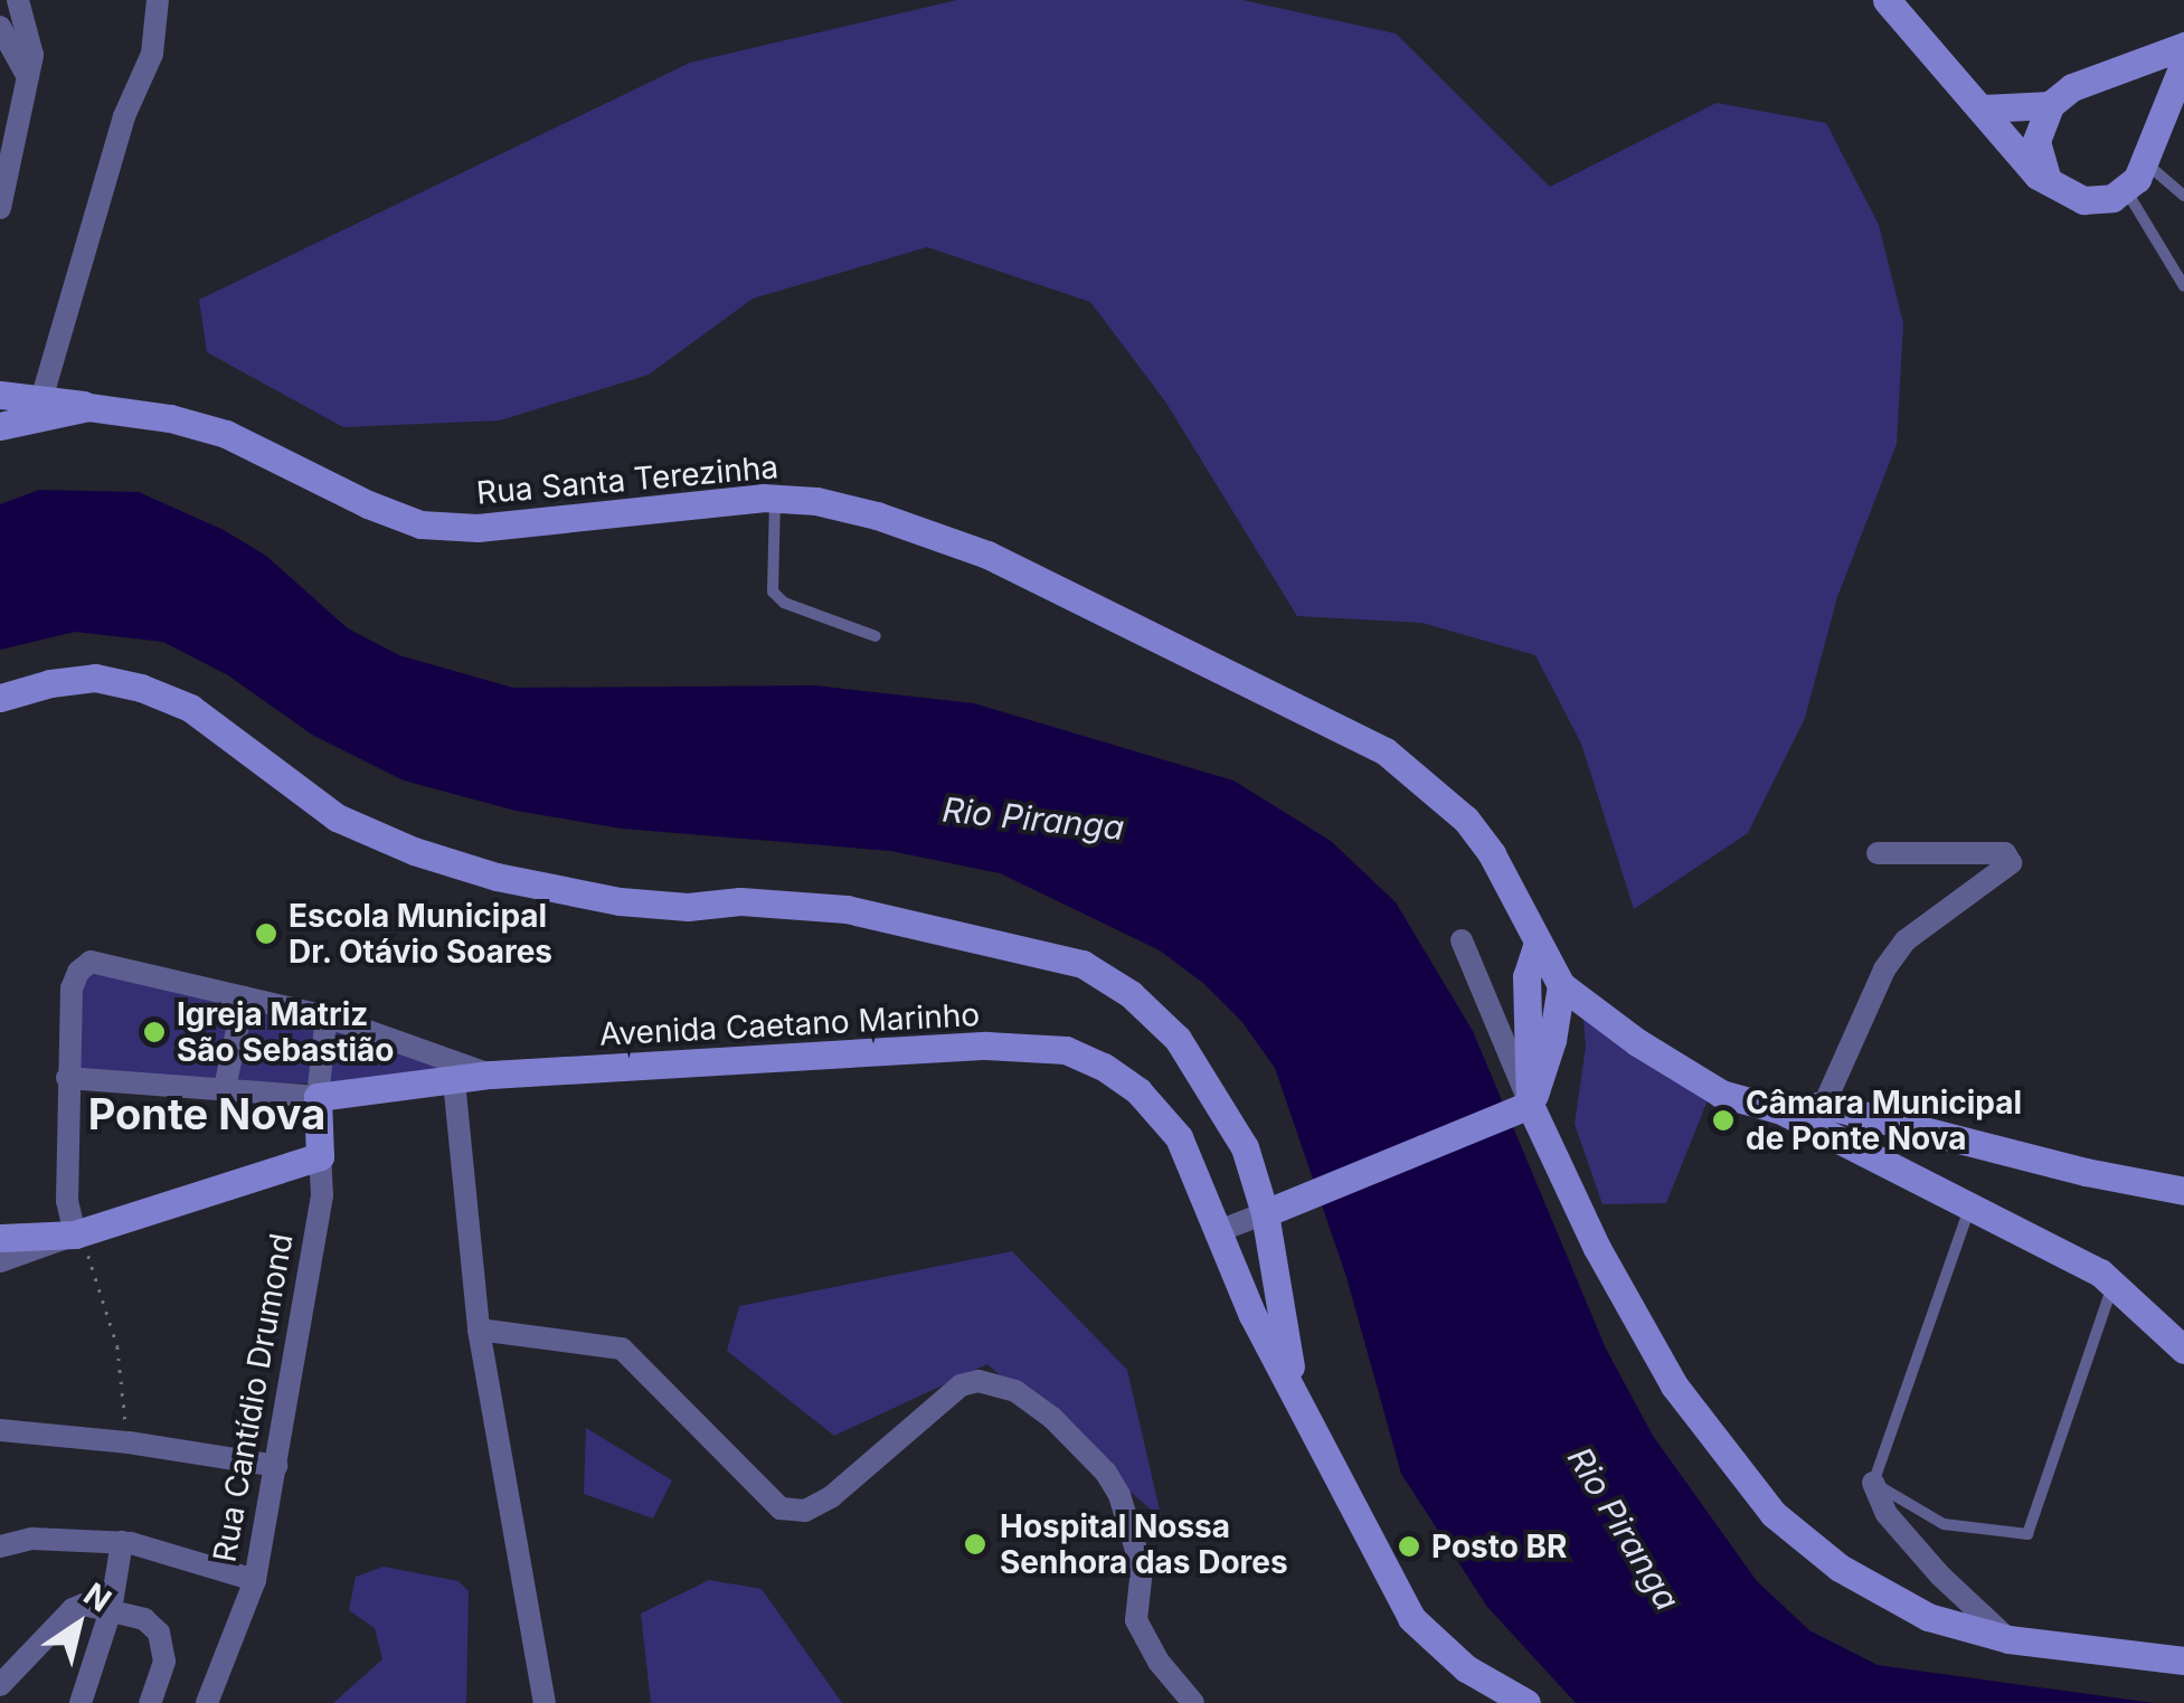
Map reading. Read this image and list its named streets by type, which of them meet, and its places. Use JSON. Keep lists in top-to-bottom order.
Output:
{
  "streets": {
    "street": ["Rua Santa Terezinha", "Avenida Caetano Marinho", "Rua Cantídio Drumond"]
  },
  "districts": ["Ponte Nova"],
  "water": ["Rio Piranga"],
  "places": [
    "Escola Municipal Dr. Otávio Soares",
    "Igreja Matriz São Sebastião",
    "Câmara Municipal de Ponte Nova",
    "Hospital Nossa Senhora das Dores",
    "Posto BR"
  ],
  "north": "top right"
}
